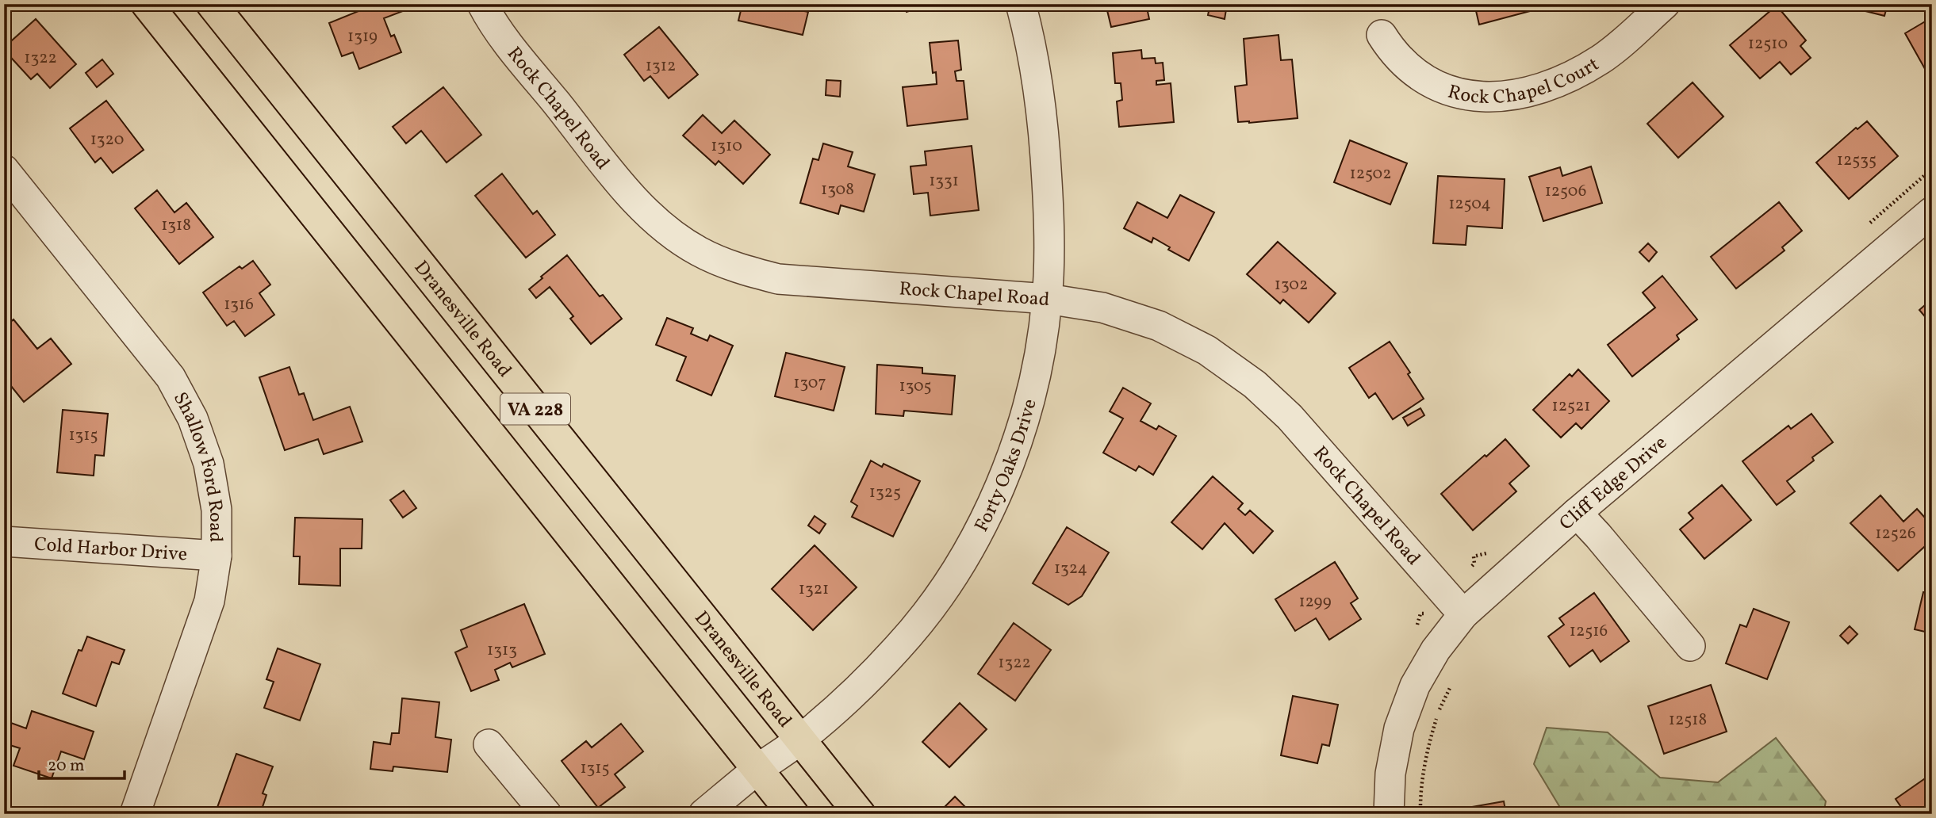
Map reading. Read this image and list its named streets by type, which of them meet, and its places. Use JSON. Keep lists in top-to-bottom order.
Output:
{
  "streets": {
    "main road": ["Dranesville Road", "VA 228"],
    "street": [
      "Rock Chapel Court",
      "Rock Chapel Road",
      "Forty Oaks Drive",
      "Shallow Ford Road",
      "Cliff Edge Drive",
      "Cold Harbor Drive"
    ]
  },
  "crossings": [
    ["Rock Chapel Road", "Forty Oaks Drive"],
    ["Rock Chapel Road", "Cliff Edge Drive"],
    ["Dranesville Road", "Forty Oaks Drive"],
    ["VA 228", "Forty Oaks Drive"],
    ["Shallow Ford Road", "Cold Harbor Drive"]
  ],
  "house_numbers": [
    "1319",
    "12510",
    "1322",
    "1312",
    "1320",
    "1310",
    "12535",
    "12502",
    "1331",
    "1308",
    "12506",
    "12504",
    "1318",
    "1302",
    "1316",
    "1307",
    "1305",
    "12521",
    "1315",
    "1325",
    "12526",
    "1324",
    "1321",
    "1299",
    "12516",
    "1313",
    "1322",
    "12518",
    "1315"
  ],
  "scale_bar": "20 m"
}
